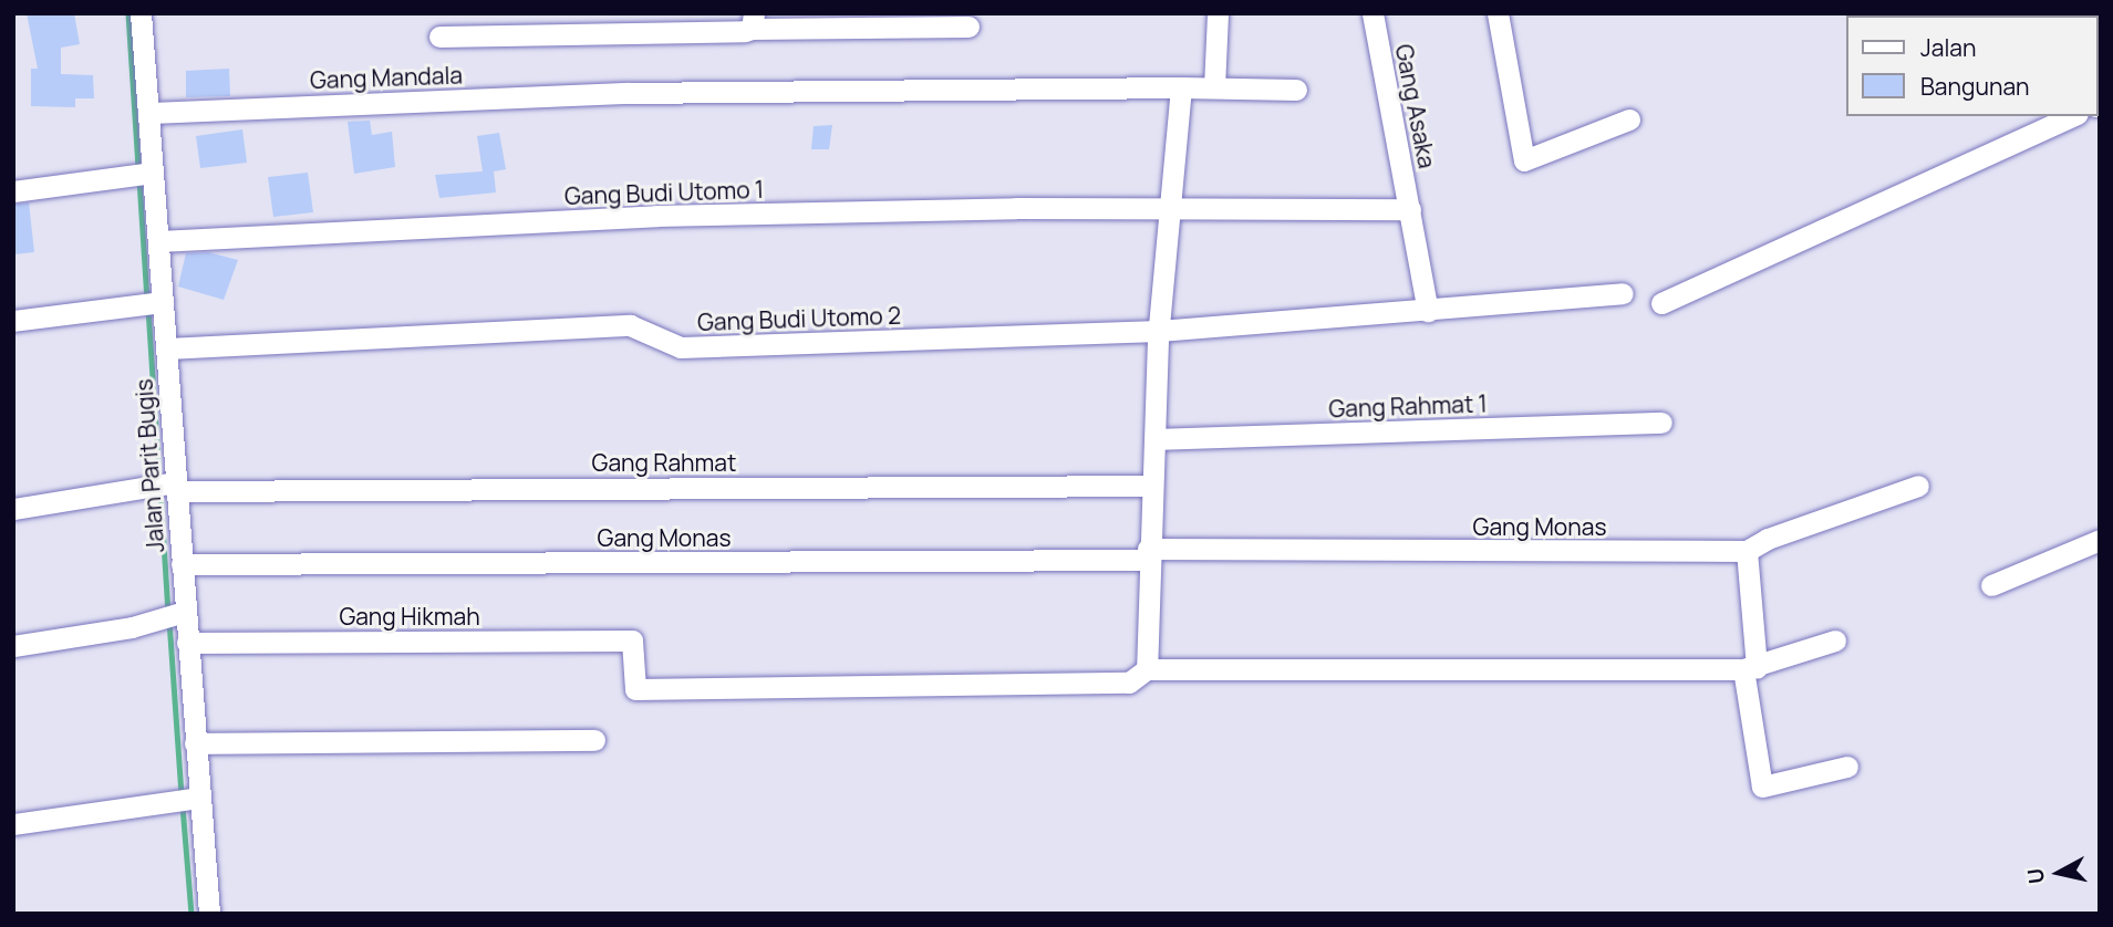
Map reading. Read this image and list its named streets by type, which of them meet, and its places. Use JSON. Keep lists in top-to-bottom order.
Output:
{
  "streets": {
    "street": [
      "Gang Mandala",
      "Gang Asaka",
      "Gang Budi Utomo 1",
      "Gang Budi Utomo 2",
      "Gang Rahmat 1",
      "Gang Rahmat",
      "Jalan Parit Bugis",
      "Gang Monas",
      "Gang Hikmah"
    ]
  },
  "crossings": [
    ["Gang Mandala", "Jalan Parit Bugis"],
    ["Gang Asaka", "Gang Budi Utomo 1"],
    ["Gang Asaka", "Gang Budi Utomo 2"],
    ["Gang Budi Utomo 1", "Jalan Parit Bugis"],
    ["Gang Budi Utomo 2", "Jalan Parit Bugis"],
    ["Gang Rahmat", "Jalan Parit Bugis"],
    ["Jalan Parit Bugis", "Gang Monas"],
    ["Jalan Parit Bugis", "Gang Hikmah"]
  ],
  "legend": ["Jalan", "Bangunan"],
  "north": "left"
}
